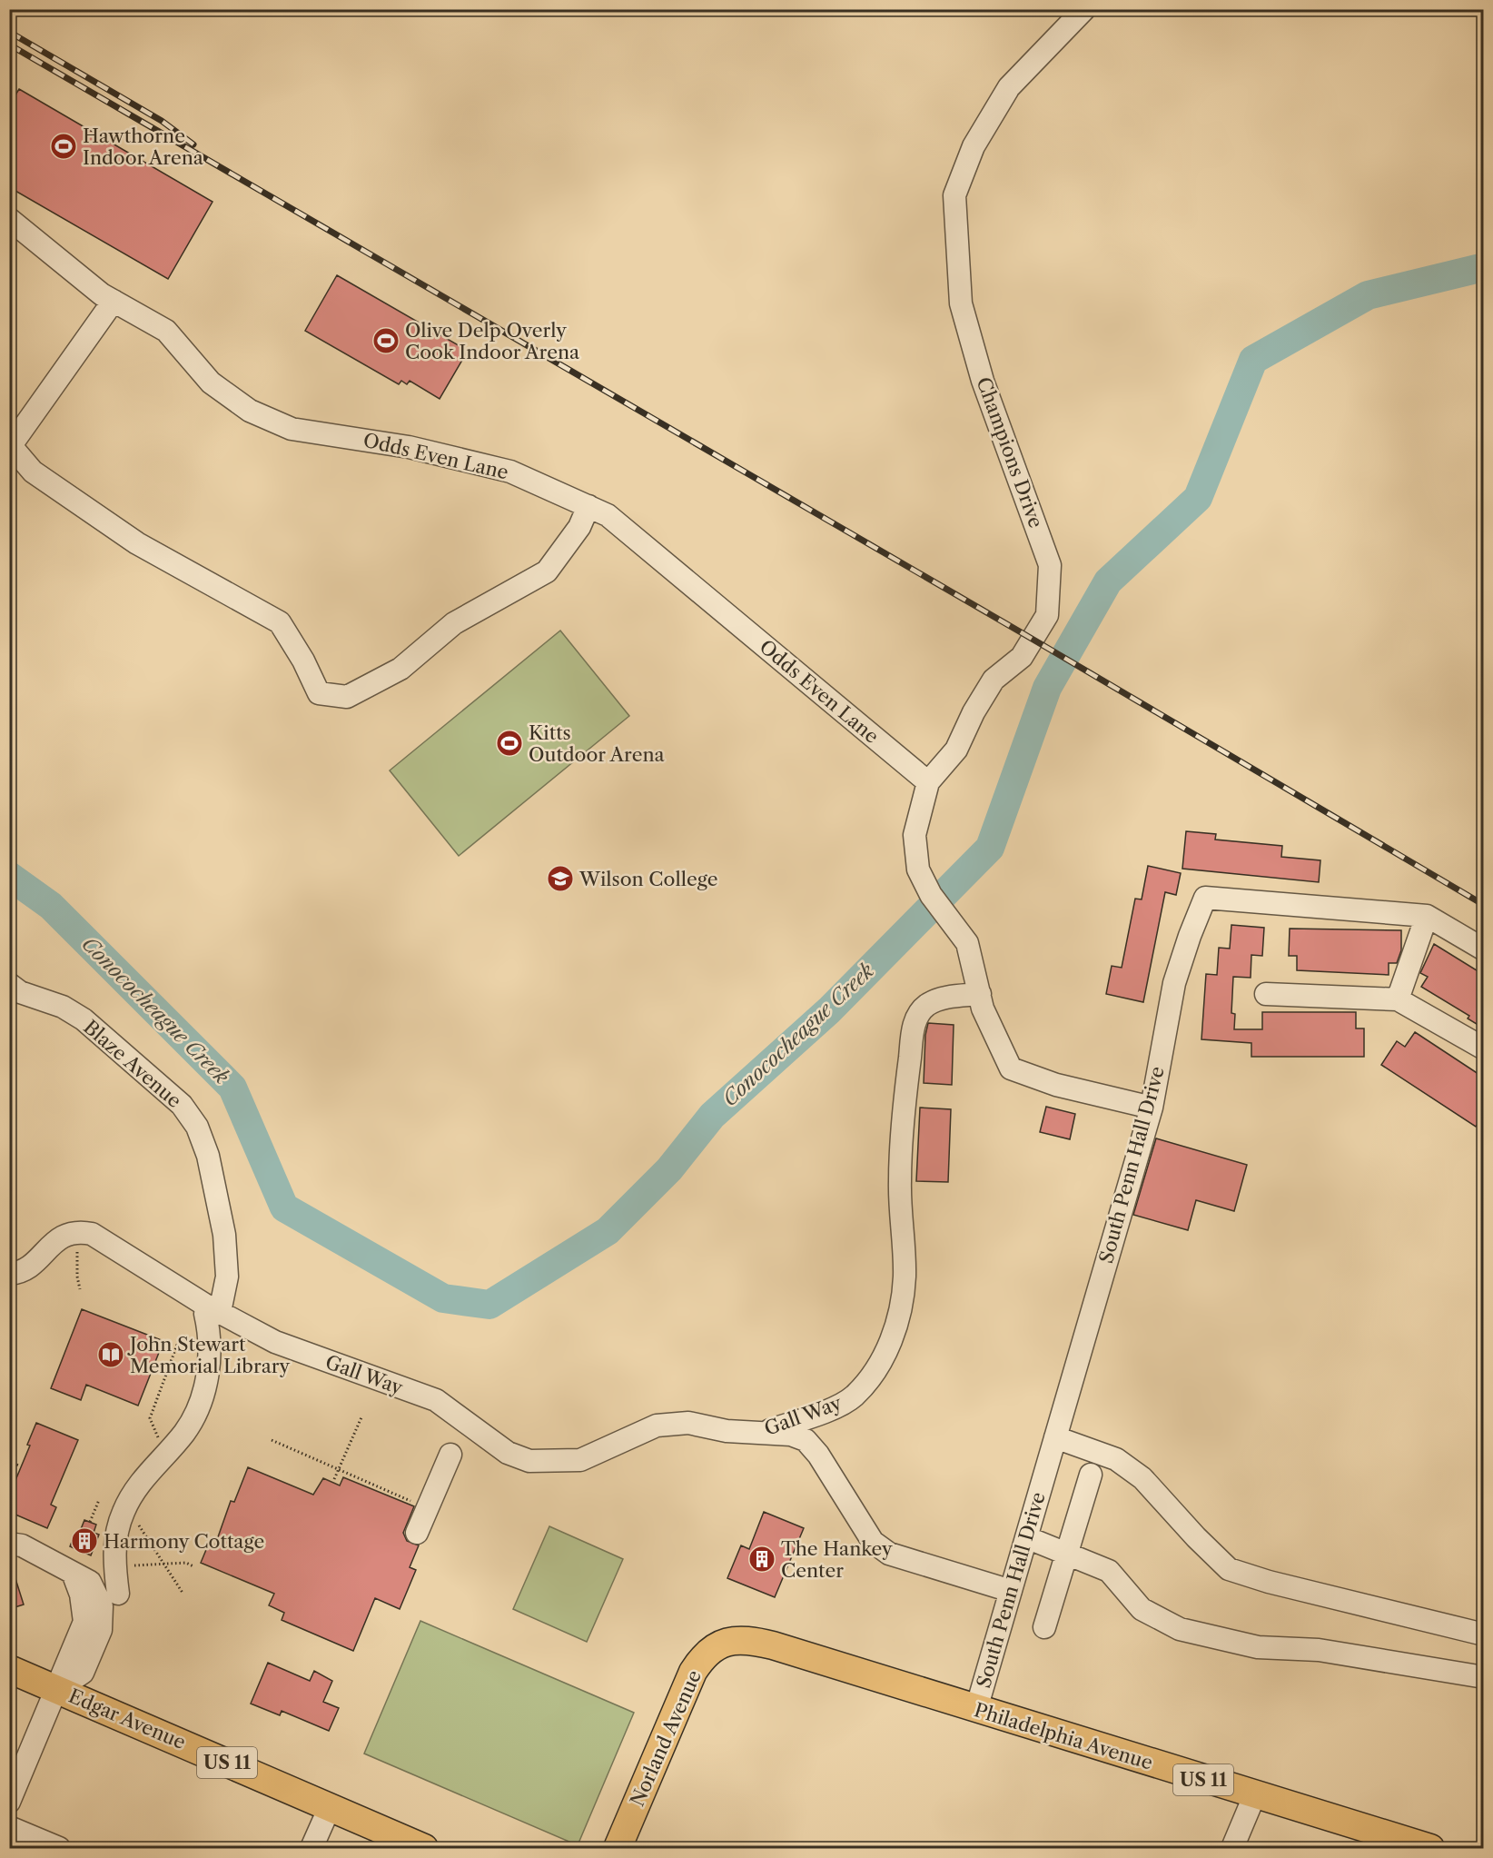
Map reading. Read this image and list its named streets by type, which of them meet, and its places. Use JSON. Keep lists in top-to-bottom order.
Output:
{
  "streets": {
    "main road": [
      "Edgar Avenue",
      "Philadelphia Avenue",
      "Norland Avenue",
      "US 11"
    ],
    "street": [
      "Champions Drive",
      "Odds Even Lane",
      "Blaze Avenue",
      "South Penn Hall Drive",
      "Gall Way"
    ]
  },
  "crossings": [
    ["Champions Drive", "Odds Even Lane"],
    ["Champions Drive", "Gall Way"],
    ["Blaze Avenue", "Gall Way"],
    ["South Penn Hall Drive", "Philadelphia Avenue"],
    ["Philadelphia Avenue", "Norland Avenue"]
  ],
  "water": ["Conococheague Creek"],
  "places": {
    "sports": ["Hawthorne Indoor Arena", "Olive Delp Overly Cook Indoor Arena", "Kitts Outdoor Arena"],
    "school or university": ["Wilson College"],
    "library": ["John Stewart Memorial Library"],
    "building": ["Harmony Cottage", "The Hankey Center"]
  }
}
